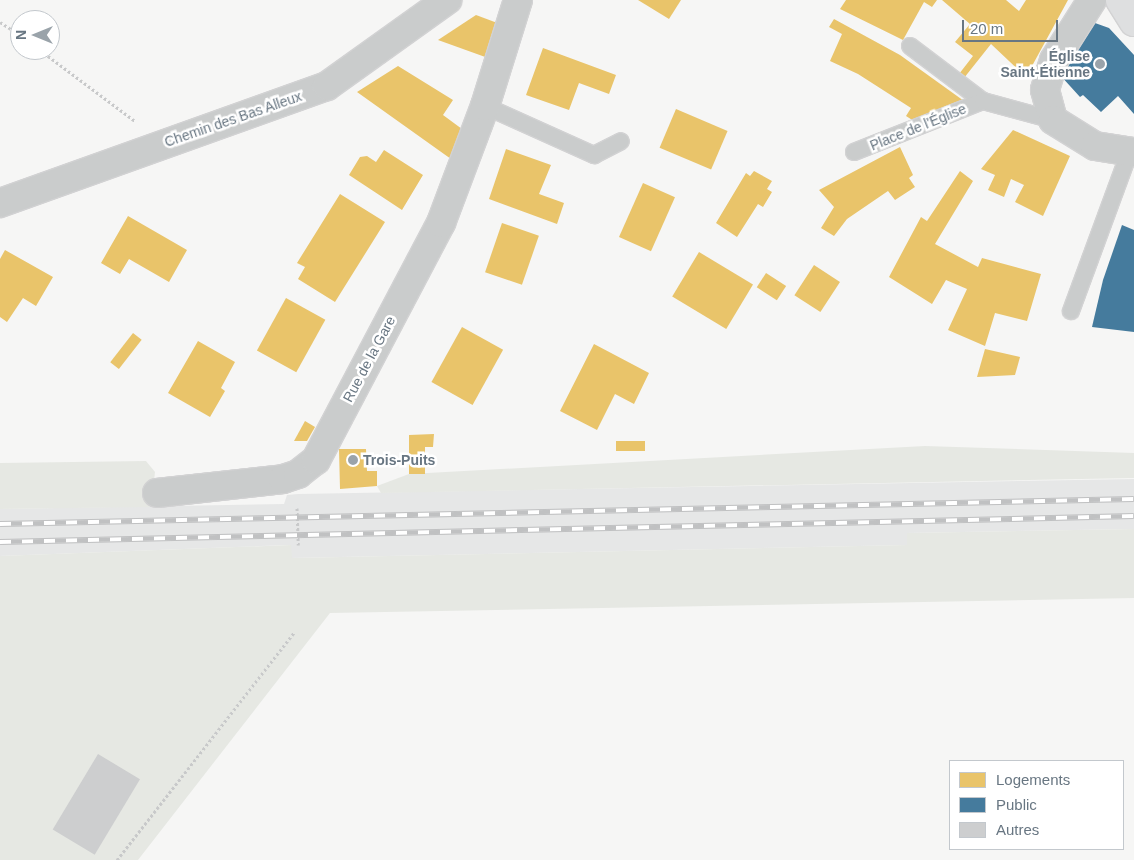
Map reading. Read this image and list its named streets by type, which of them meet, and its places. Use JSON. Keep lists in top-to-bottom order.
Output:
{
  "streets": {
    "street": ["Chemin des Bas Alleux", "Place de l'Église", "Rue de la Gare"]
  },
  "places": ["Église Saint-Étienne", "Trois-Puits"],
  "legend": ["Logements", "Public", "Autres"],
  "scale_bar": "20 m",
  "north": "left"
}
